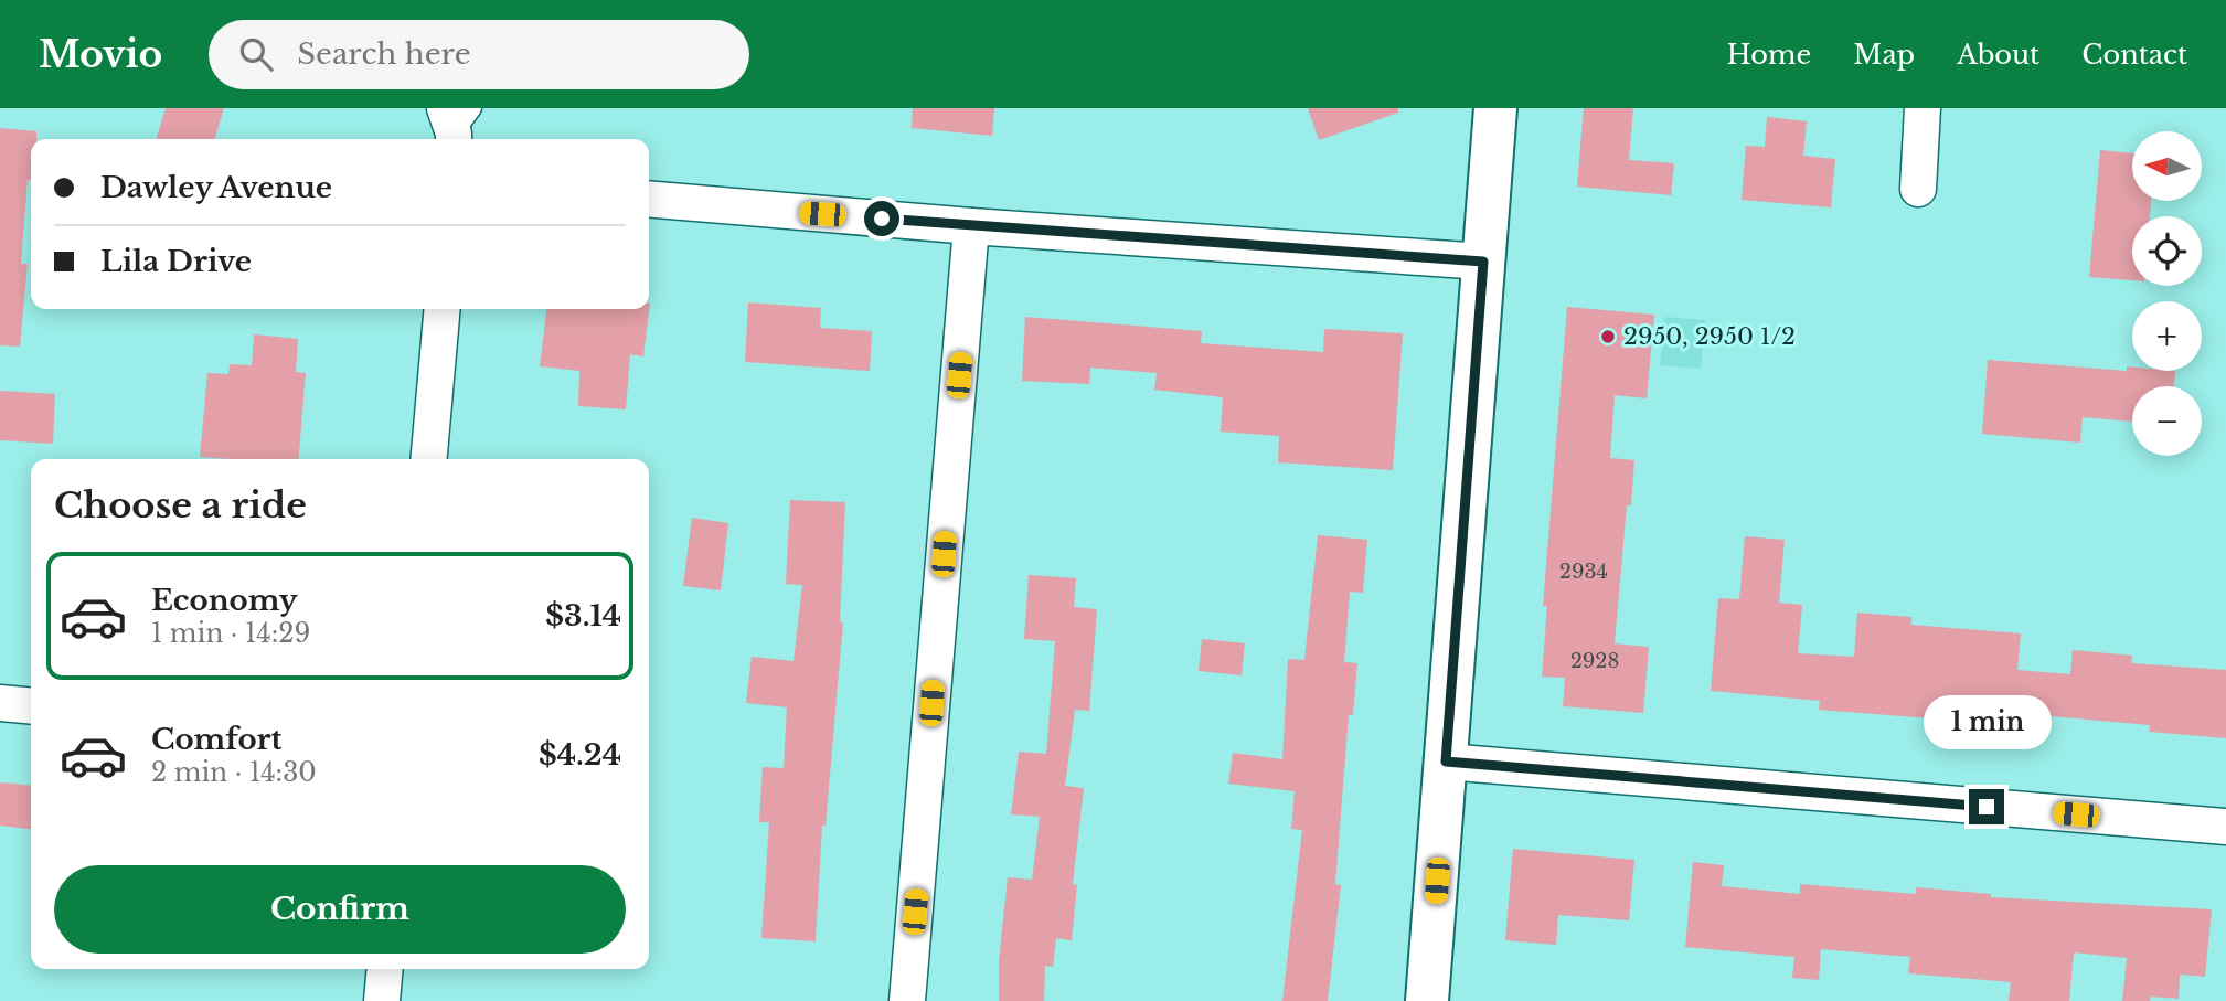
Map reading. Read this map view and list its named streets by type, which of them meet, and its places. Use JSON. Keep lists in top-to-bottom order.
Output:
{
  "places": ["2950, 2950 1/2"],
  "house_numbers": ["2934", "2928"],
  "north": "left",
  "page": {
    "header": "Movio",
    "search": "Search here",
    "nav": [
      "Home",
      "Map",
      "About",
      "Contact"
    ],
    "map_buttons": ["+", "−"],
    "banner": ["Dawley Avenue", "Lila Drive"],
    "heading": "Choose a ride",
    "list": [
      {
        "name": "Economy",
        "note": "1 min · 14:29",
        "value": "$3.14"
      },
      {
        "name": "Comfort",
        "note": "2 min · 14:30",
        "value": "$4.24"
      }
    ],
    "bubble": "1 min",
    "buttons": "Confirm"
  }
}
